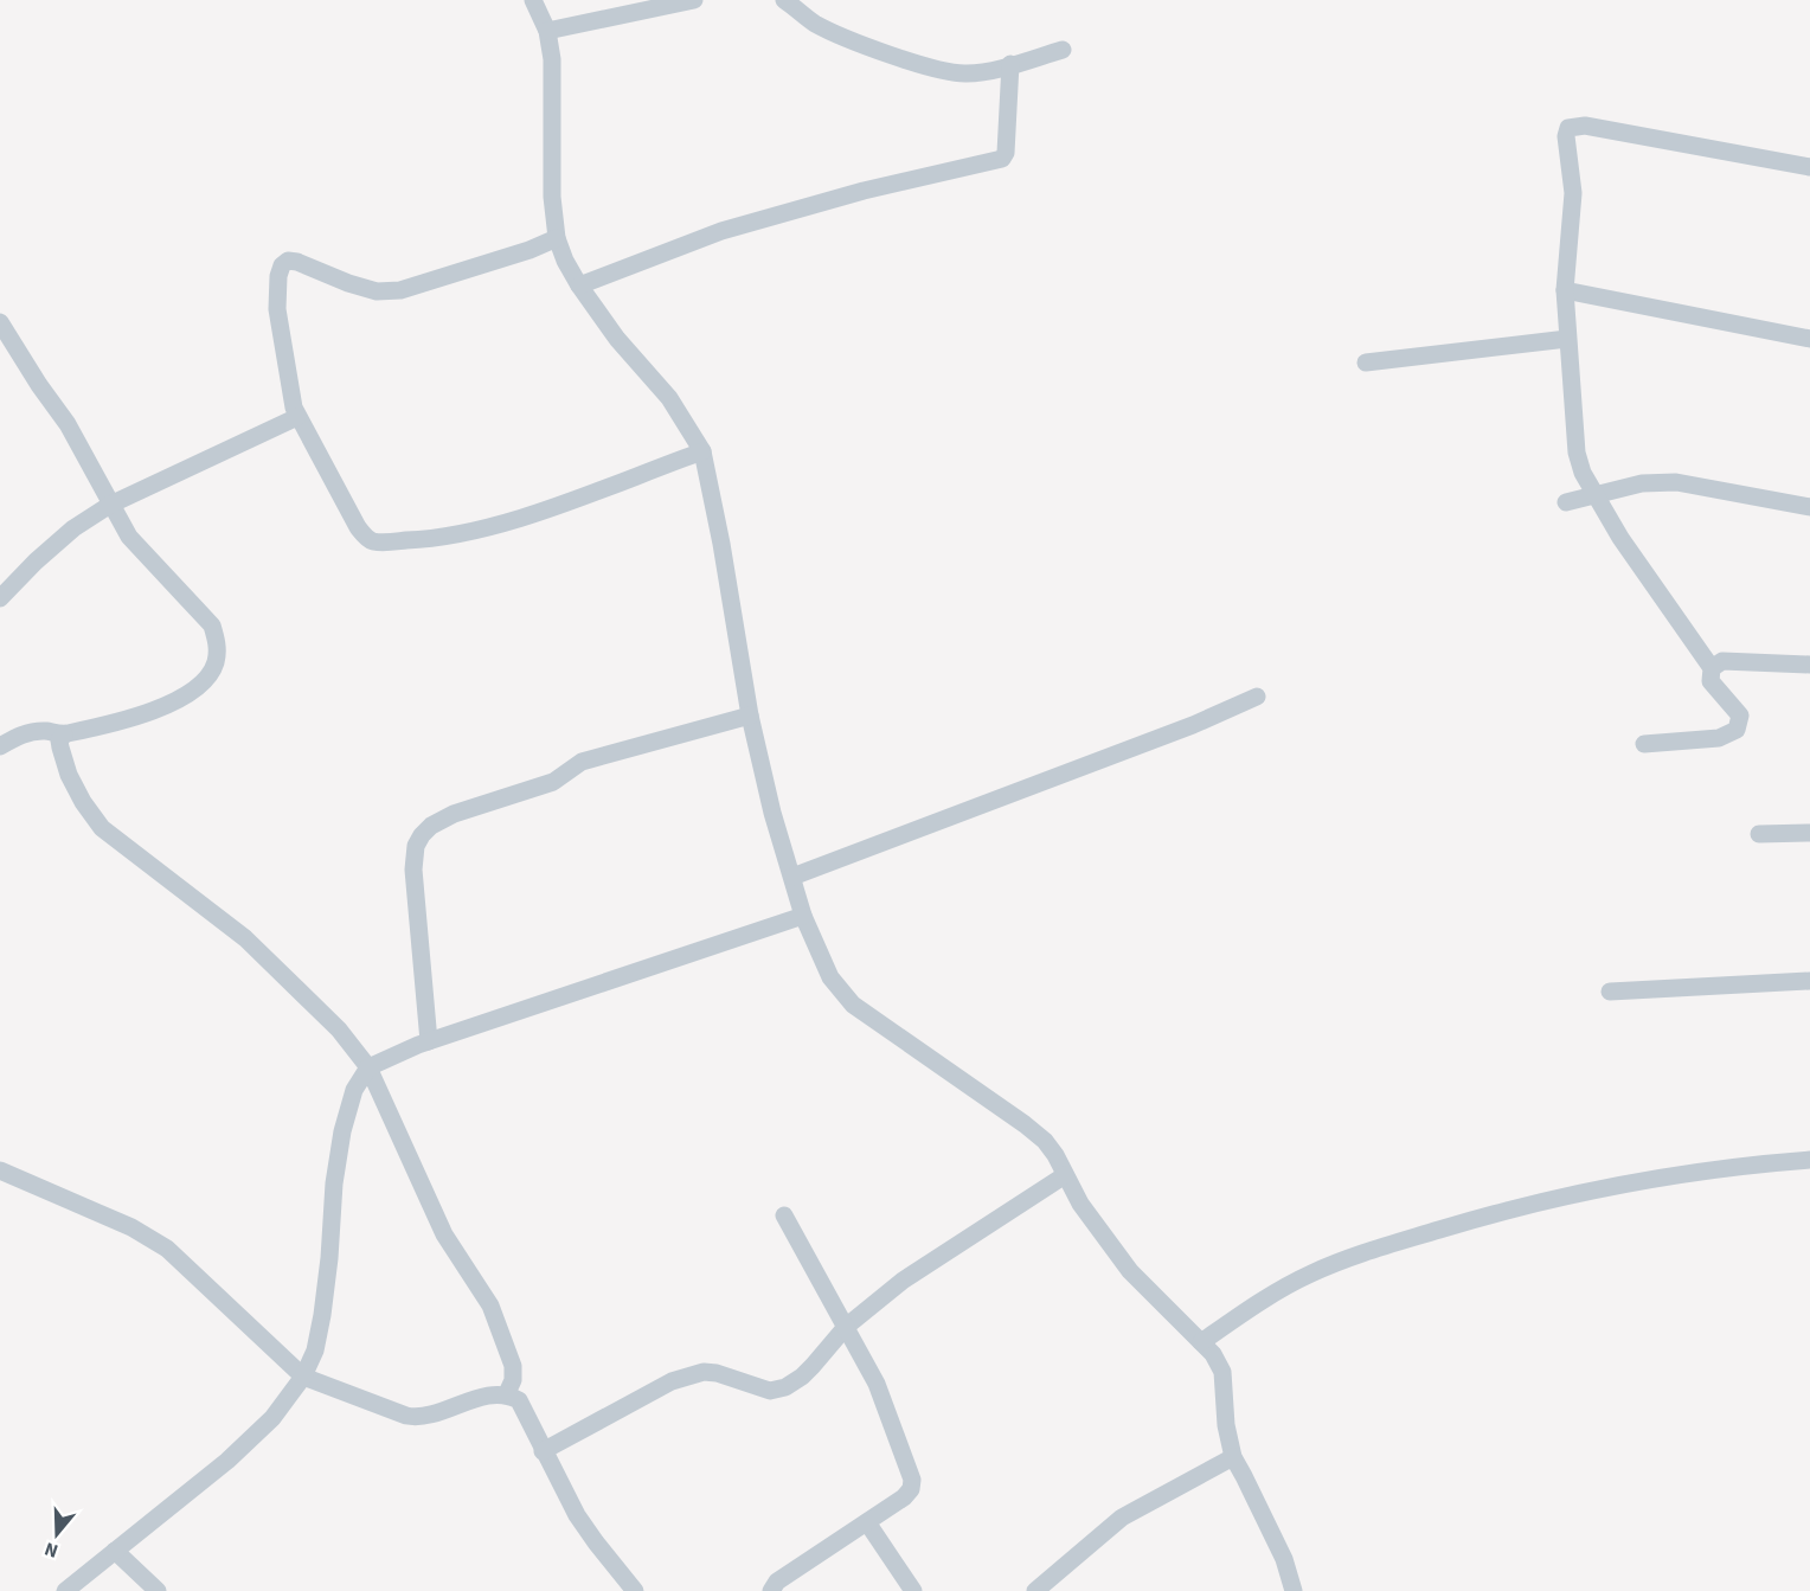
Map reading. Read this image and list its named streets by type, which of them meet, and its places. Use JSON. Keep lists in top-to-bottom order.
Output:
{
  "north": "bottom"
}
